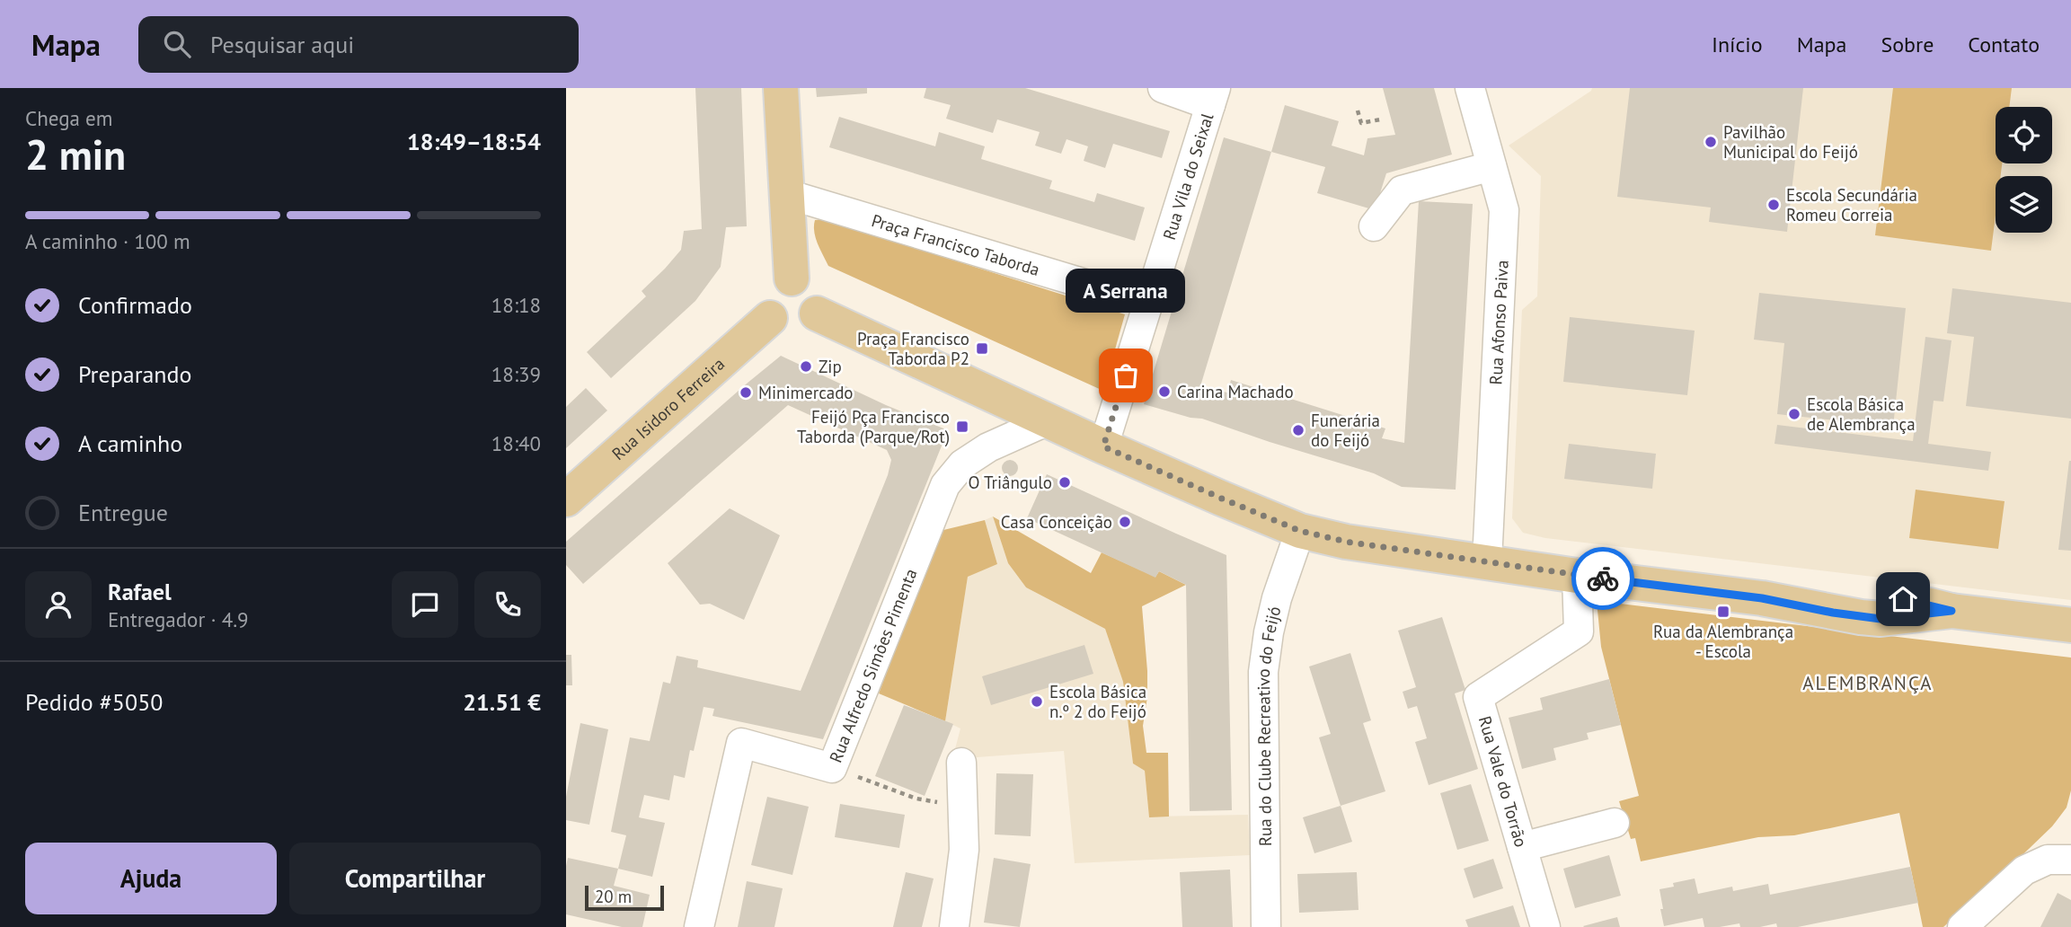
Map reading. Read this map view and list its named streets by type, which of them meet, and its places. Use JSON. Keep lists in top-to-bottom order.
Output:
{
  "streets": {
    "main road": ["Rua Isidoro Ferreira"],
    "street": [
      "Rua Vila do Seixal",
      "Praça Francisco Taborda",
      "Rua Afonso Paiva",
      "Rua Alfredo Simões Pimenta",
      "Rua do Clube Recreativo do Feijó",
      "Rua Vale do Torrão"
    ]
  },
  "districts": ["ALEMBRANÇA"],
  "places": {
    "other": [
      "Pavilhão Municipal do Feijó",
      "Escola Secundária Romeu Correia",
      "Zip",
      "A Serrana",
      "Carina Machado",
      "Minimercado",
      "Escola Básica de Alembrança",
      "Funerária do Feijó",
      "O Triângulo",
      "Casa Conceição",
      "Escola Básica n.º 2 do Feijó"
    ],
    "transit": ["Praça Francisco Taborda P2", "Feijó Pça Francisco Taborda (Parque/Rot)", "Rua da Alembrança - Escola"]
  },
  "scale_bar": "20 m",
  "page": {
    "header": "Mapa",
    "search": "Pesquisar aqui",
    "nav": [
      "Início",
      "Mapa",
      "Sobre",
      "Contato"
    ],
    "heading": ["2 min", "Chega em", "18:49–18:54"],
    "panel": [
      "Rafael",
      "Entregador · 4.9",
      "Pedido #5050",
      "21.51 €"
    ],
    "bar": "A caminho · 100 m",
    "bubble": "A Serrana",
    "list": [
      ["Confirmado", "18:18"],
      ["Preparando", "18:39"],
      ["A caminho", "18:40"],
      "Entregue"
    ],
    "buttons": ["Ajuda", "Compartilhar"],
    "scale": "20 m"
  }
}
